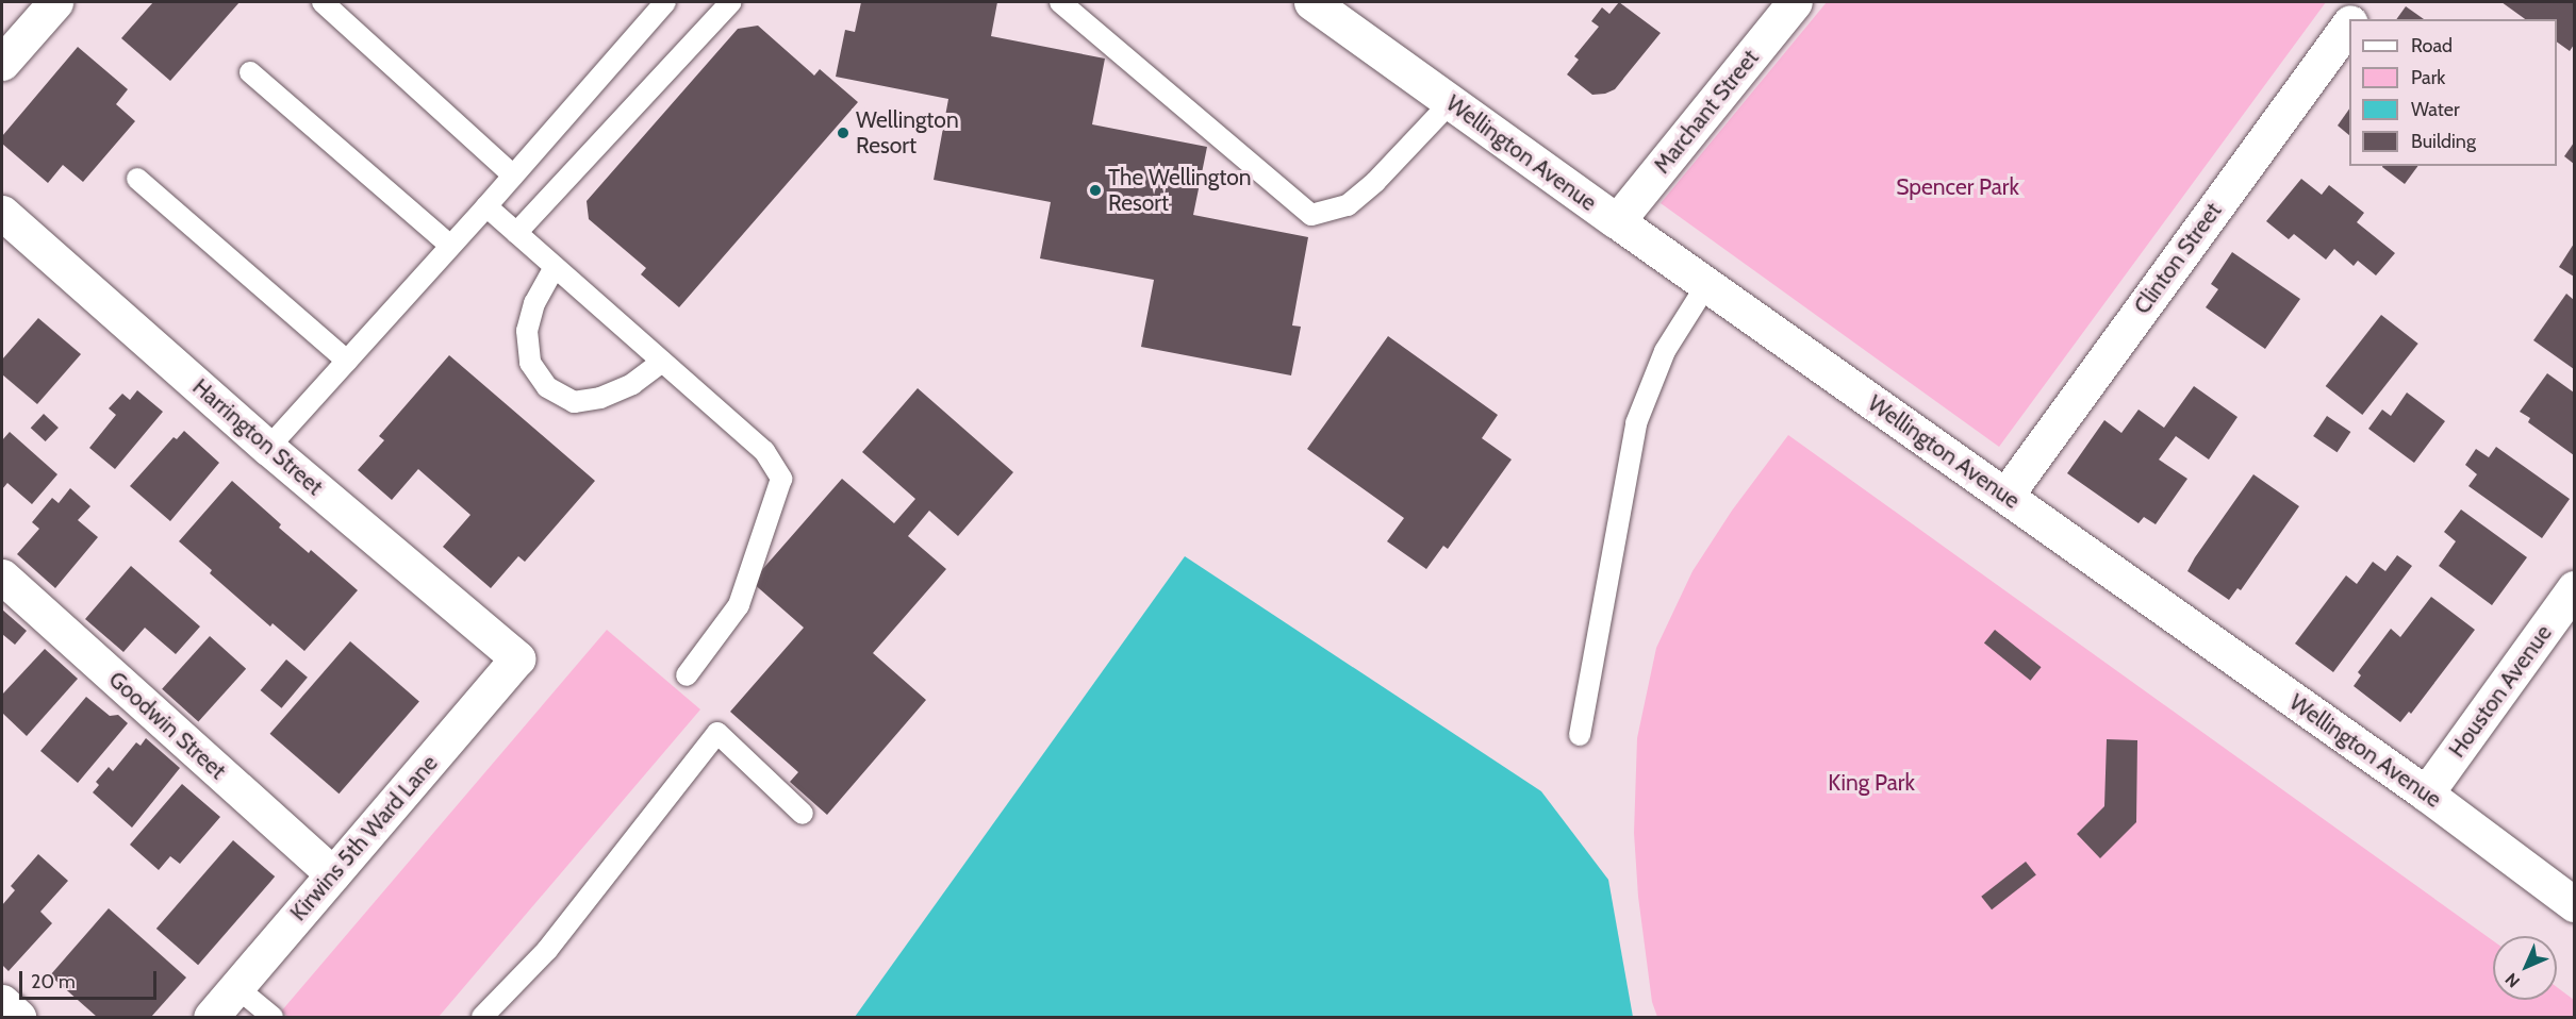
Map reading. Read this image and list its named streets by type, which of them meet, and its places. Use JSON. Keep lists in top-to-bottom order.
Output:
{
  "streets": {
    "street": [
      "Marchant Street",
      "Wellington Avenue",
      "Clinton Street",
      "Harrington Street",
      "Houston Avenue",
      "Goodwin Street",
      "Kirwins 5th Ward Lane"
    ]
  },
  "crossings": [
    ["Marchant Street", "Wellington Avenue"],
    ["Wellington Avenue", "Clinton Street"],
    ["Wellington Avenue", "Houston Avenue"],
    ["Harrington Street", "Kirwins 5th Ward Lane"],
    ["Goodwin Street", "Kirwins 5th Ward Lane"]
  ],
  "parks": ["Spencer Park", "King Park"],
  "places": ["Wellington Resort", "The Wellington Resort"],
  "legend": [
    "Road",
    "Park",
    "Water",
    "Building"
  ],
  "scale_bar": "20 m",
  "north": "bottom left"
}
